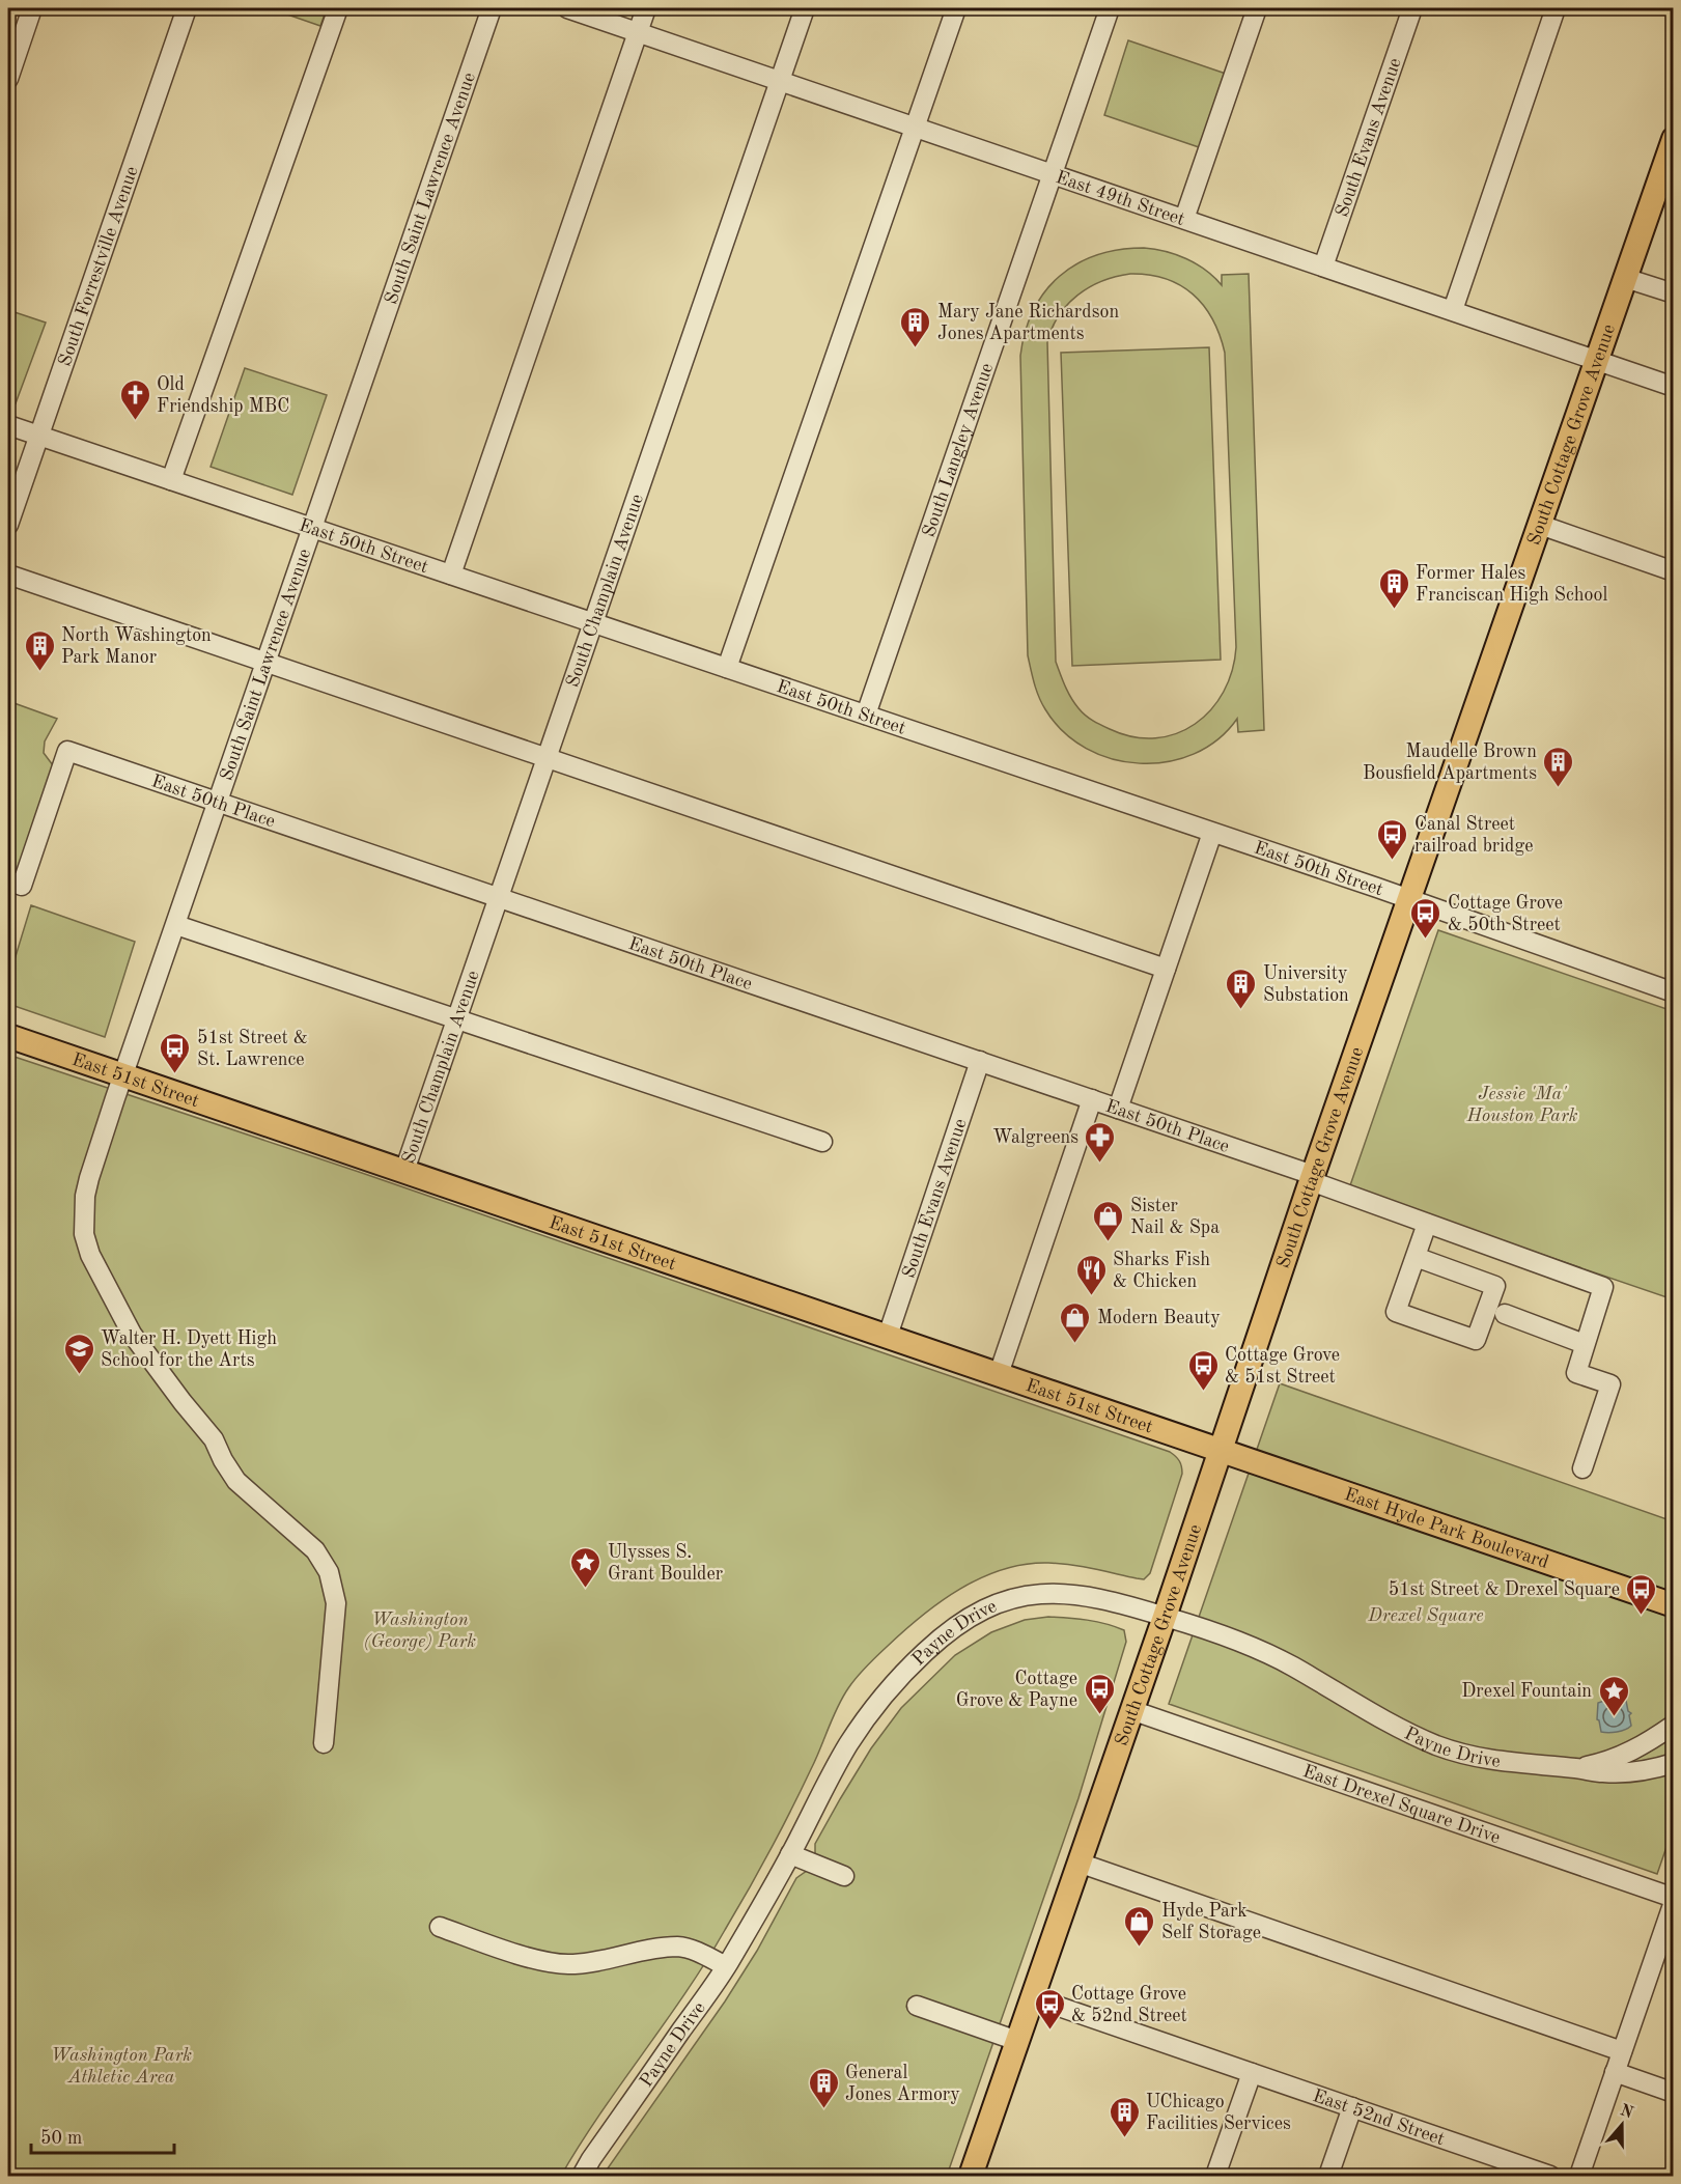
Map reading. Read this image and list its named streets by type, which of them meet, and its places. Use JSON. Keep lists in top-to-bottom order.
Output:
{
  "streets": {
    "main road": ["South Cottage Grove Avenue", "East 51st Street", "East Hyde Park Boulevard"],
    "street": [
      "South Evans Avenue",
      "South Saint Lawrence Avenue",
      "East 49th Street",
      "South Forrestville Avenue",
      "South Langley Avenue",
      "East 50th Street",
      "South Champlain Avenue",
      "East 50th Place",
      "Payne Drive",
      "East Drexel Square Drive",
      "East 52nd Street"
    ]
  },
  "crossings": [
    ["South Evans Avenue", "East 49th Street"],
    ["South Evans Avenue", "East 50th Place"],
    ["South Evans Avenue", "East 51st Street"],
    ["South Saint Lawrence Avenue", "East 50th Street"],
    ["South Saint Lawrence Avenue", "East 50th Place"],
    ["South Saint Lawrence Avenue", "East 51st Street"],
    ["East 49th Street", "South Cottage Grove Avenue"],
    ["East 49th Street", "South Langley Avenue"],
    ["East 49th Street", "South Champlain Avenue"],
    ["South Forrestville Avenue", "East 50th Street"],
    ["South Cottage Grove Avenue", "East 50th Street"],
    ["South Cottage Grove Avenue", "East 50th Place"],
    ["South Cottage Grove Avenue", "East 51st Street"],
    ["South Cottage Grove Avenue", "East Hyde Park Boulevard"],
    ["South Cottage Grove Avenue", "Payne Drive"],
    ["South Cottage Grove Avenue", "East Drexel Square Drive"],
    ["South Cottage Grove Avenue", "East 52nd Street"],
    ["South Langley Avenue", "East 50th Street"],
    ["East 50th Street", "South Champlain Avenue"],
    ["South Champlain Avenue", "East 50th Place"],
    ["South Champlain Avenue", "East 51st Street"],
    ["East 51st Street", "East Hyde Park Boulevard"]
  ],
  "parks": [
    "Jessie 'Ma' Houston Park",
    "Drexel Square",
    "Washington (George) Park",
    "Washington Park Athletic Area"
  ],
  "places": {
    "building": [
      "Mary Jane Richardson Jones Apartments",
      "Former Hales Franciscan High School",
      "North Washington Park Manor",
      "Maudelle Brown Bousfield Apartments",
      "University Substation",
      "General Jones Armory",
      "UChicago Facilities Services"
    ],
    "church": ["Old Friendship MBC"],
    "bus stop": [
      "Canal Street railroad bridge",
      "Cottage Grove & 50th Street",
      "51st Street & St. Lawrence",
      "Cottage Grove & 51st Street",
      "51st Street & Drexel Square",
      "Cottage Grove & Payne",
      "Cottage Grove & 52nd Street"
    ],
    "pharmacy": ["Walgreens"],
    "shop": ["Sister Nail & Spa", "Modern Beauty", "Hyde Park Self Storage"],
    "restaurant": ["Sharks Fish & Chicken"],
    "school or university": ["Walter H. Dyett High School for the Arts"],
    "place": ["Ulysses S. Grant Boulder", "Drexel Fountain"]
  },
  "scale_bar": "50 m",
  "north": "top"
}
